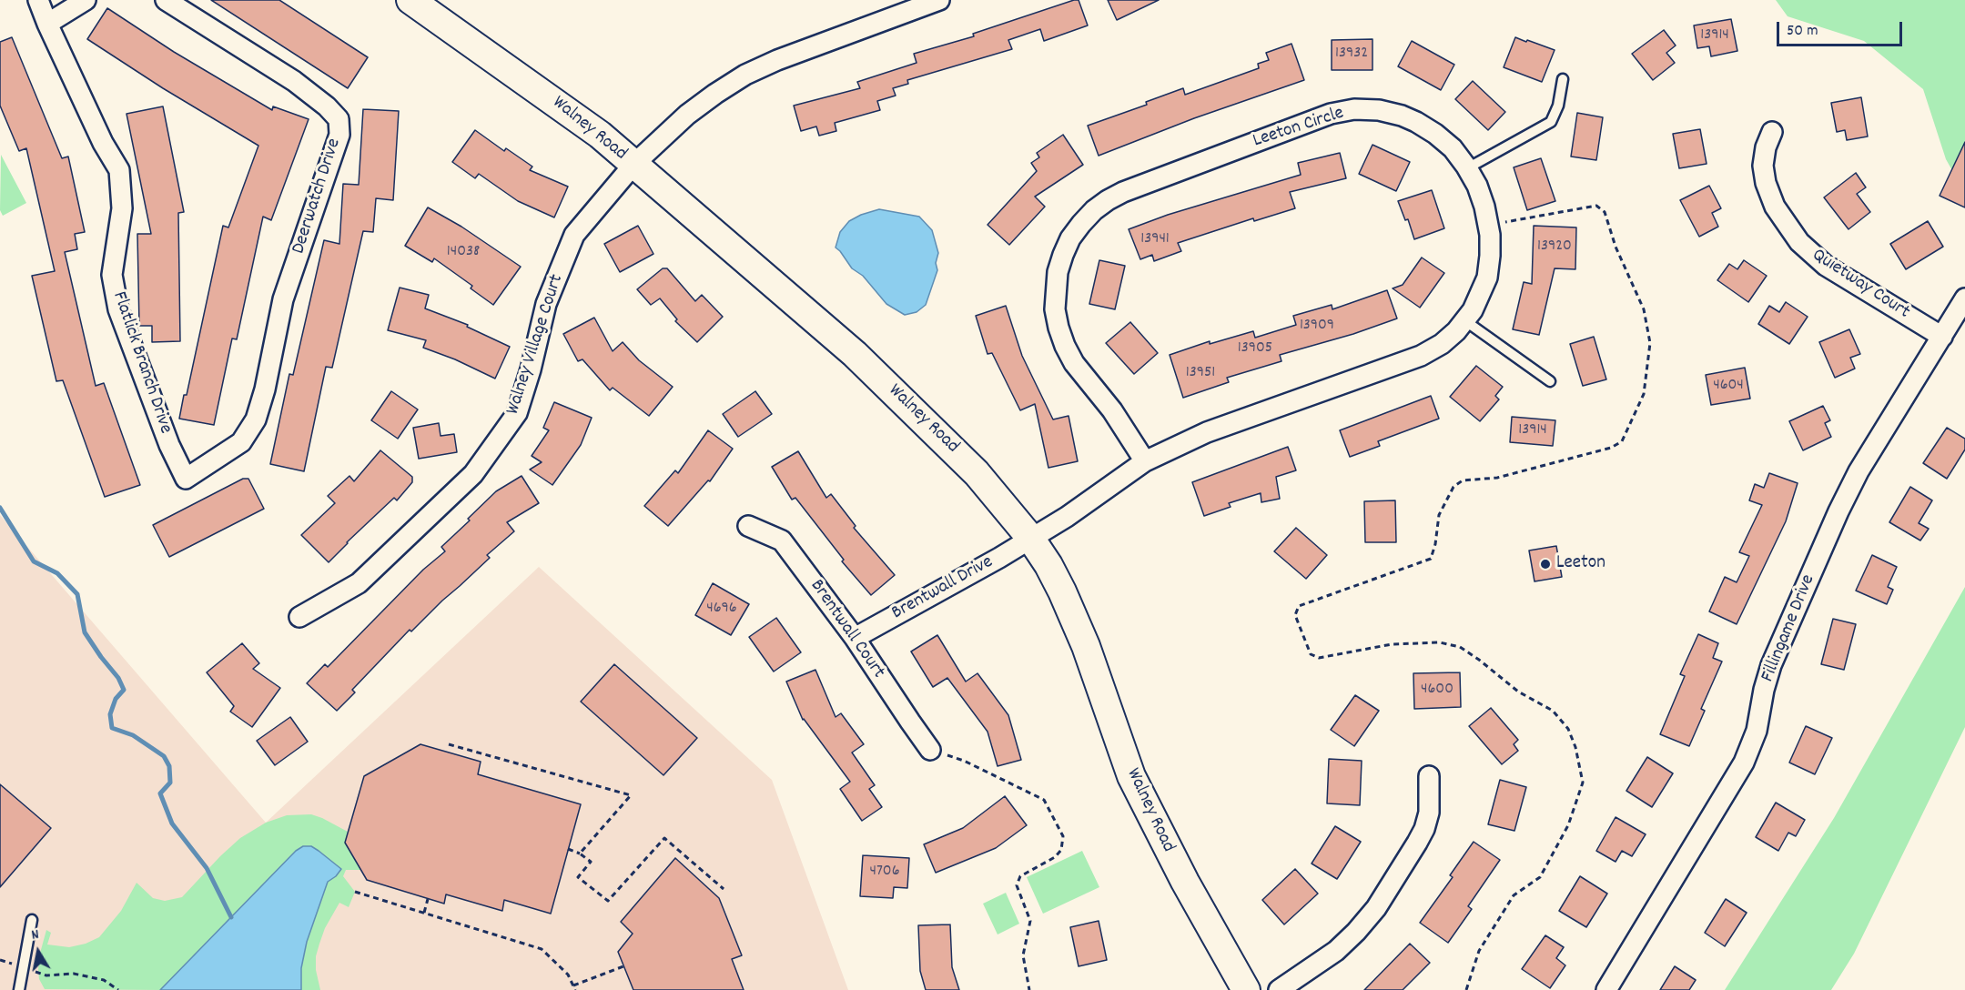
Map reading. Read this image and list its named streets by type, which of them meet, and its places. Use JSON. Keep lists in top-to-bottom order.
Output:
{
  "streets": {
    "main road": ["Walney Road"],
    "street": [
      "Leeton Circle",
      "Deerwatch Drive",
      "Quietway Court",
      "Walney Village Court",
      "Flatlick Branch Drive",
      "Brentwall Drive",
      "Fillingame Drive",
      "Brentwall Court"
    ]
  },
  "crossings": [
    ["Leeton Circle", "Walney Road"],
    ["Leeton Circle", "Brentwall Drive"],
    ["Walney Road", "Walney Village Court"],
    ["Walney Road", "Brentwall Drive"],
    ["Deerwatch Drive", "Flatlick Branch Drive"],
    ["Quietway Court", "Fillingame Drive"],
    ["Brentwall Drive", "Brentwall Court"]
  ],
  "places": ["Leeton"],
  "house_numbers": [
    "13914",
    "13932",
    "13941",
    "13920",
    "14038",
    "13909",
    "13905",
    "13951",
    "4604",
    "13914",
    "4696",
    "4600",
    "4706"
  ],
  "scale_bar": "50 m",
  "north": "top"
}
